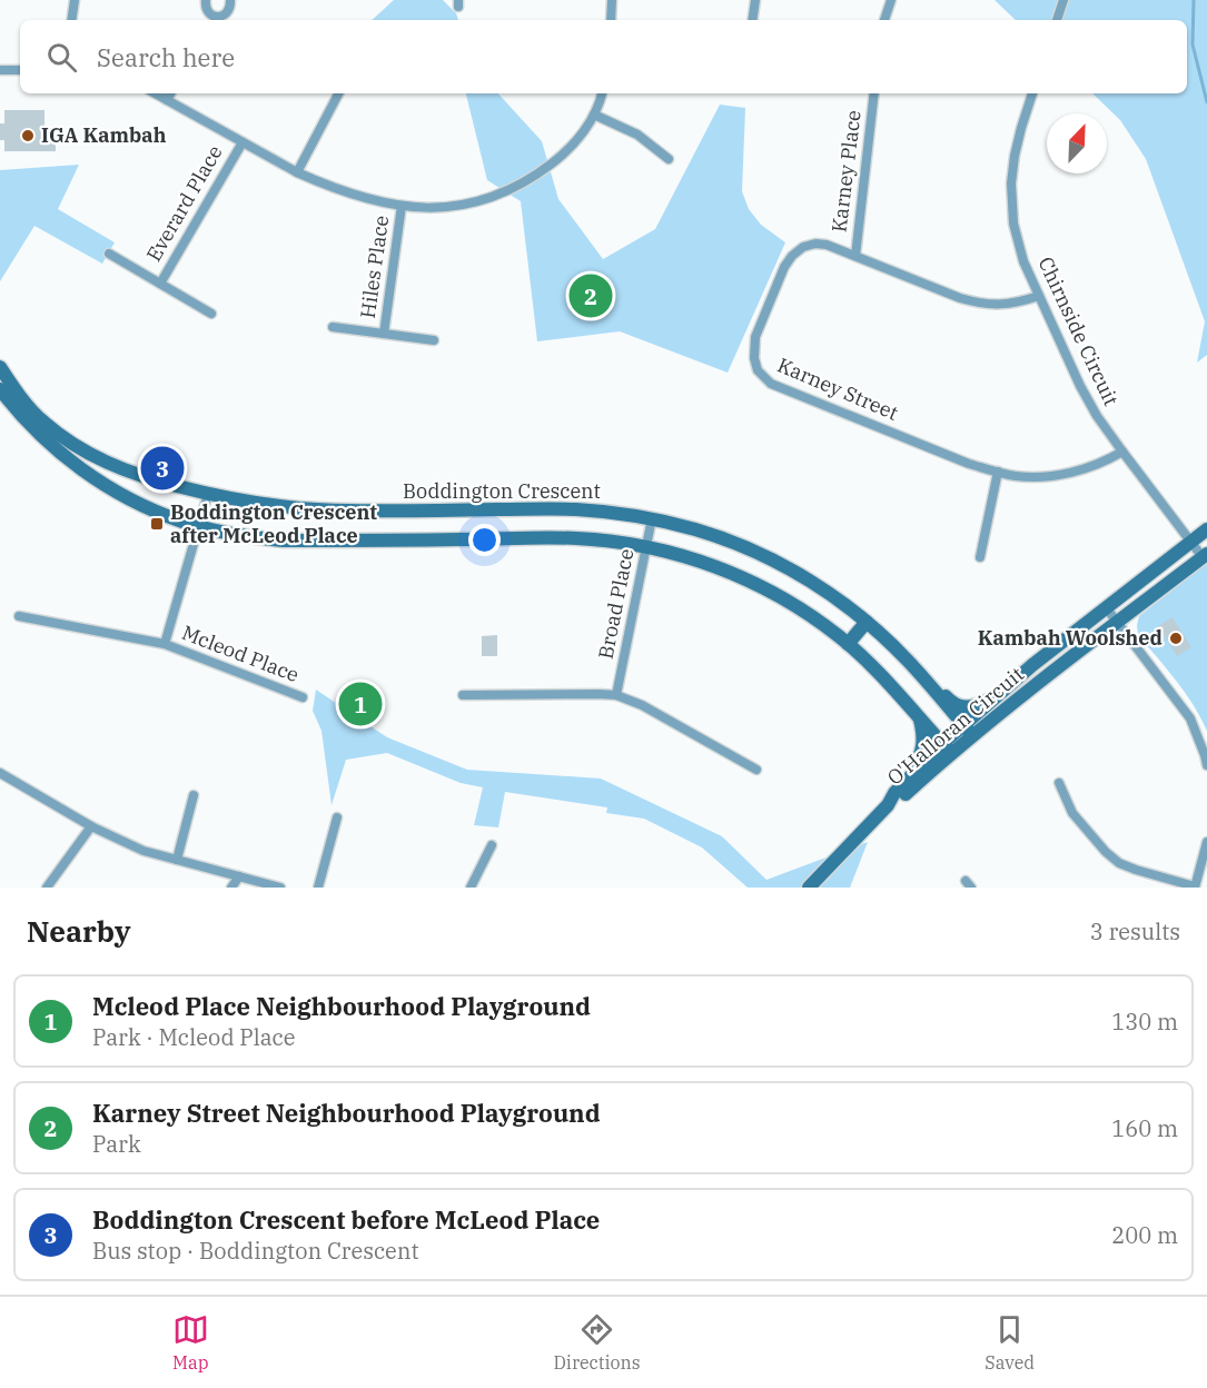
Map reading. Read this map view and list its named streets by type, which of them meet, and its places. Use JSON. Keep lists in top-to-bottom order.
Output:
{
  "streets": {
    "street": [
      "Karney Place",
      "Everard Place",
      "Hiles Place",
      "Chirnside Circuit",
      "Karney Street",
      "Boddington Crescent",
      "Broad Place",
      "Mcleod Place",
      "O'Halloran Circuit"
    ]
  },
  "crossings": [
    ["Karney Place", "Karney Street"],
    ["Chirnside Circuit", "Karney Street"],
    ["Chirnside Circuit", "O'Halloran Circuit"],
    ["Boddington Crescent", "Broad Place"],
    ["Boddington Crescent", "Mcleod Place"],
    ["Boddington Crescent", "O'Halloran Circuit"]
  ],
  "places": {
    "other": ["IGA Kambah", "Kambah Woolshed"],
    "transit": ["Boddington Crescent after McLeod Place"]
  },
  "north": "top right",
  "page": {
    "search": "Search here",
    "pins": ["2", "3", "1"],
    "heading": ["Nearby", "3 results"],
    "list": [
      {
        "mark": "1",
        "name": "Mcleod Place Neighbourhood Playground",
        "note": "Park · Mcleod Place",
        "value": "130 m"
      },
      {
        "mark": "2",
        "name": "Karney Street Neighbourhood Playground",
        "note": "Park",
        "value": "160 m"
      },
      {
        "mark": "3",
        "name": "Boddington Crescent before McLeod Place",
        "note": "Bus stop · Boddington Crescent",
        "value": "200 m"
      }
    ],
    "nav": ["Map", "Directions", "Saved"]
  }
}
